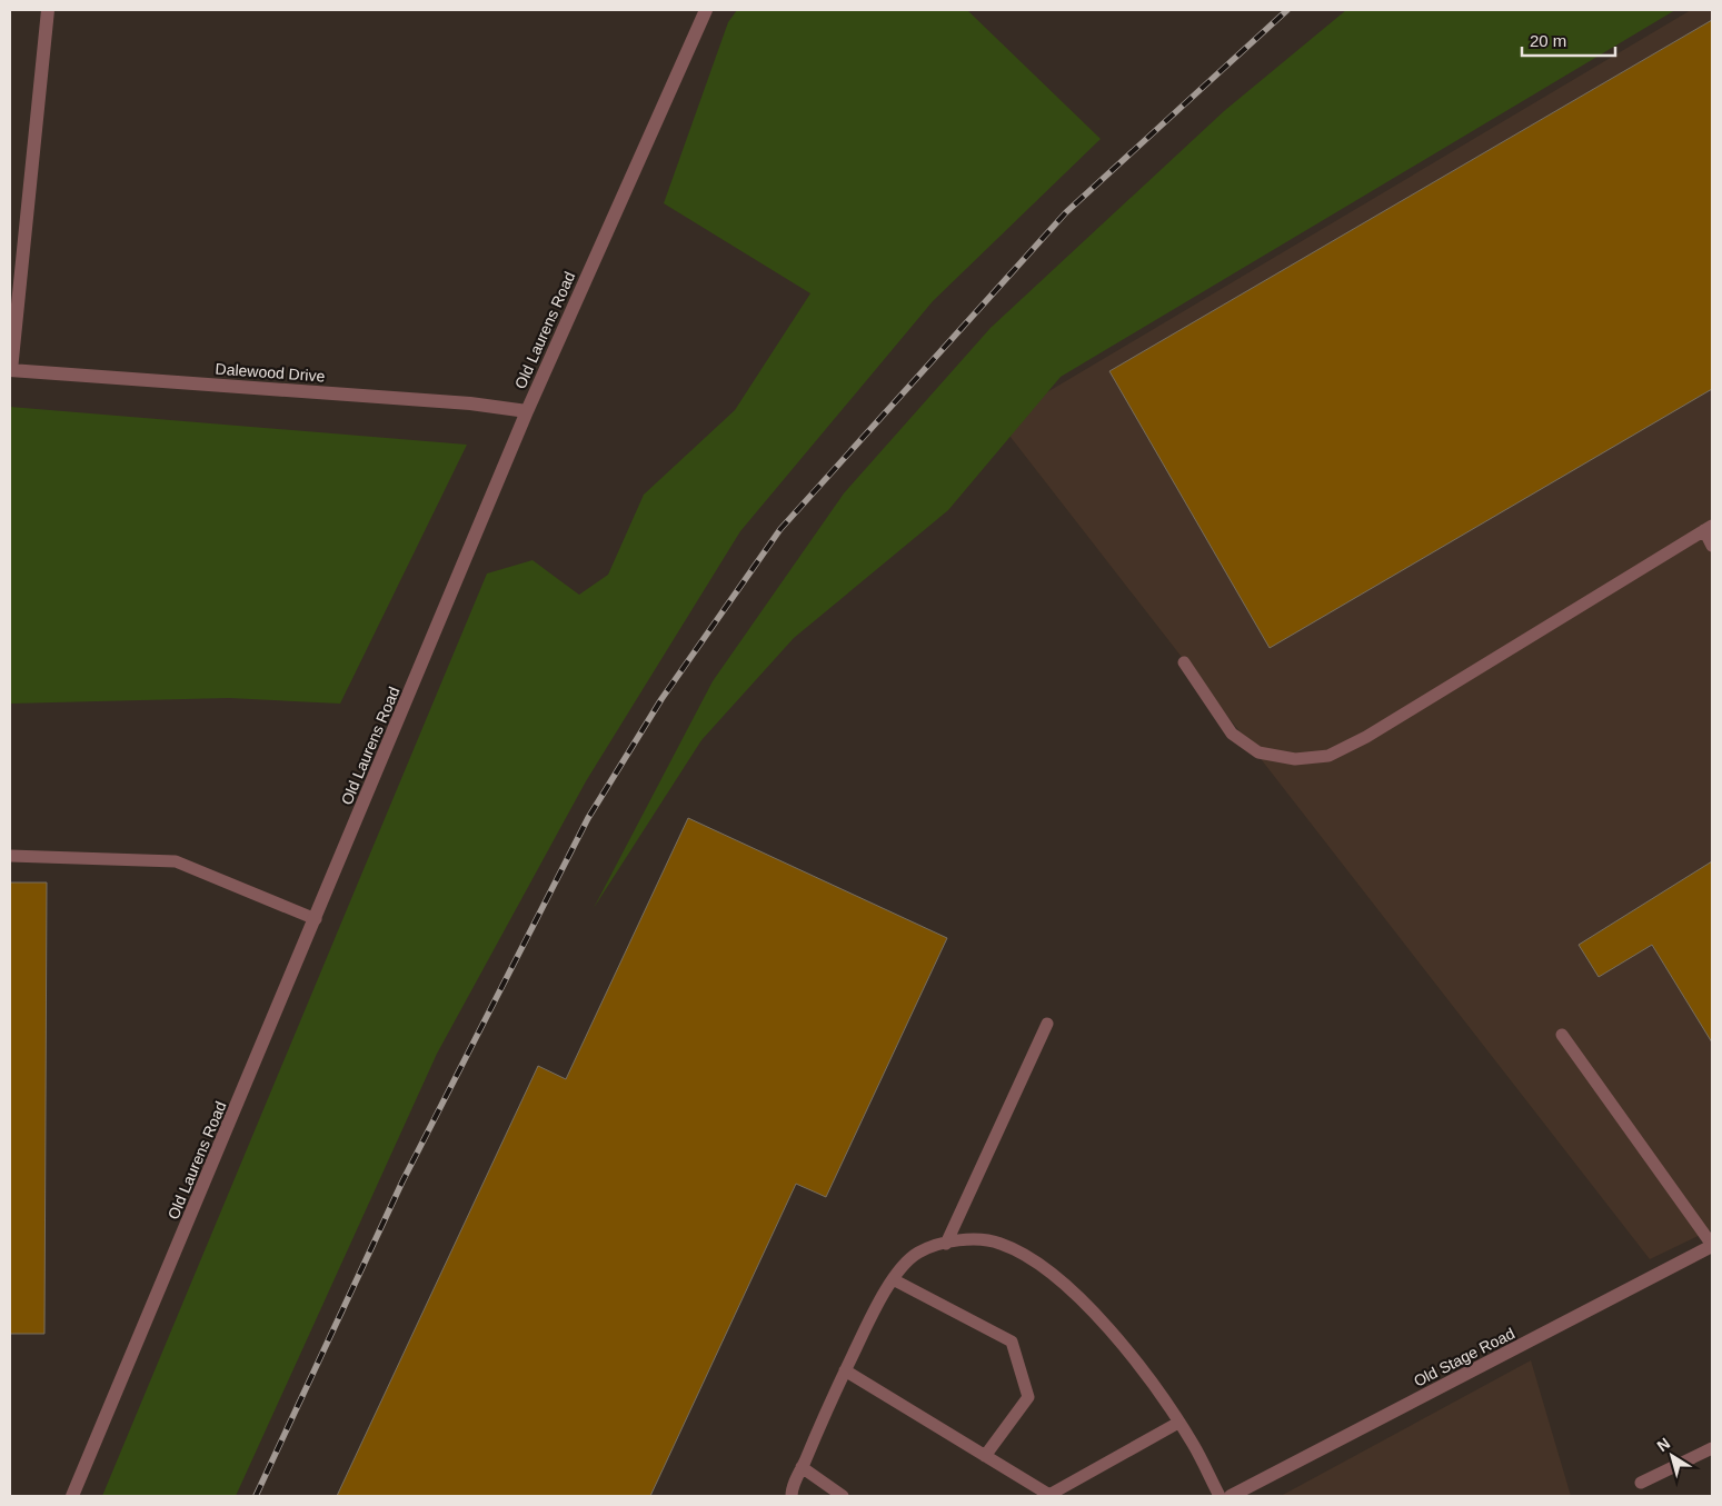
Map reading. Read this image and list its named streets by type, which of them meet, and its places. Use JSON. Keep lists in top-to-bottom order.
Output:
{
  "streets": {
    "street": ["Old Laurens Road", "Dalewood Drive", "Old Stage Road"]
  },
  "crossings": [
    ["Old Laurens Road", "Dalewood Drive"]
  ],
  "scale_bar": "20 m",
  "north": "top left"
}
